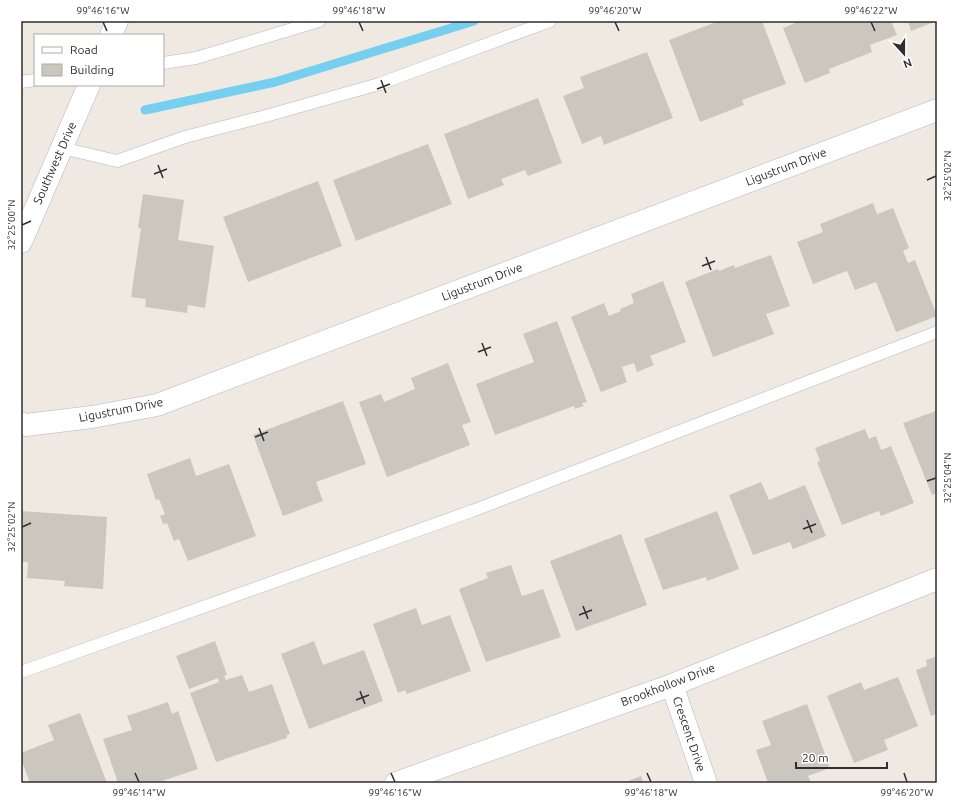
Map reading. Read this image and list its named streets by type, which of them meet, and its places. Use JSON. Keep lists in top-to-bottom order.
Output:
{
  "streets": {
    "street": [
      "Southwest Drive",
      "Ligustrum Drive",
      "Brookhollow Drive",
      "Crescent Drive"
    ]
  },
  "crossings": [
    ["Brookhollow Drive", "Crescent Drive"]
  ],
  "legend": ["Road", "Building"],
  "scale_bar": "20 m",
  "north": "bottom",
  "coordinates": [
    "99°46'16\"W",
    "99°46'18\"W",
    "99°46'20\"W",
    "99°46'22\"W",
    "32°25'02\"N",
    "32°25'00\"N",
    "32°25'04\"N",
    "99°46'14\"W"
  ]
}
